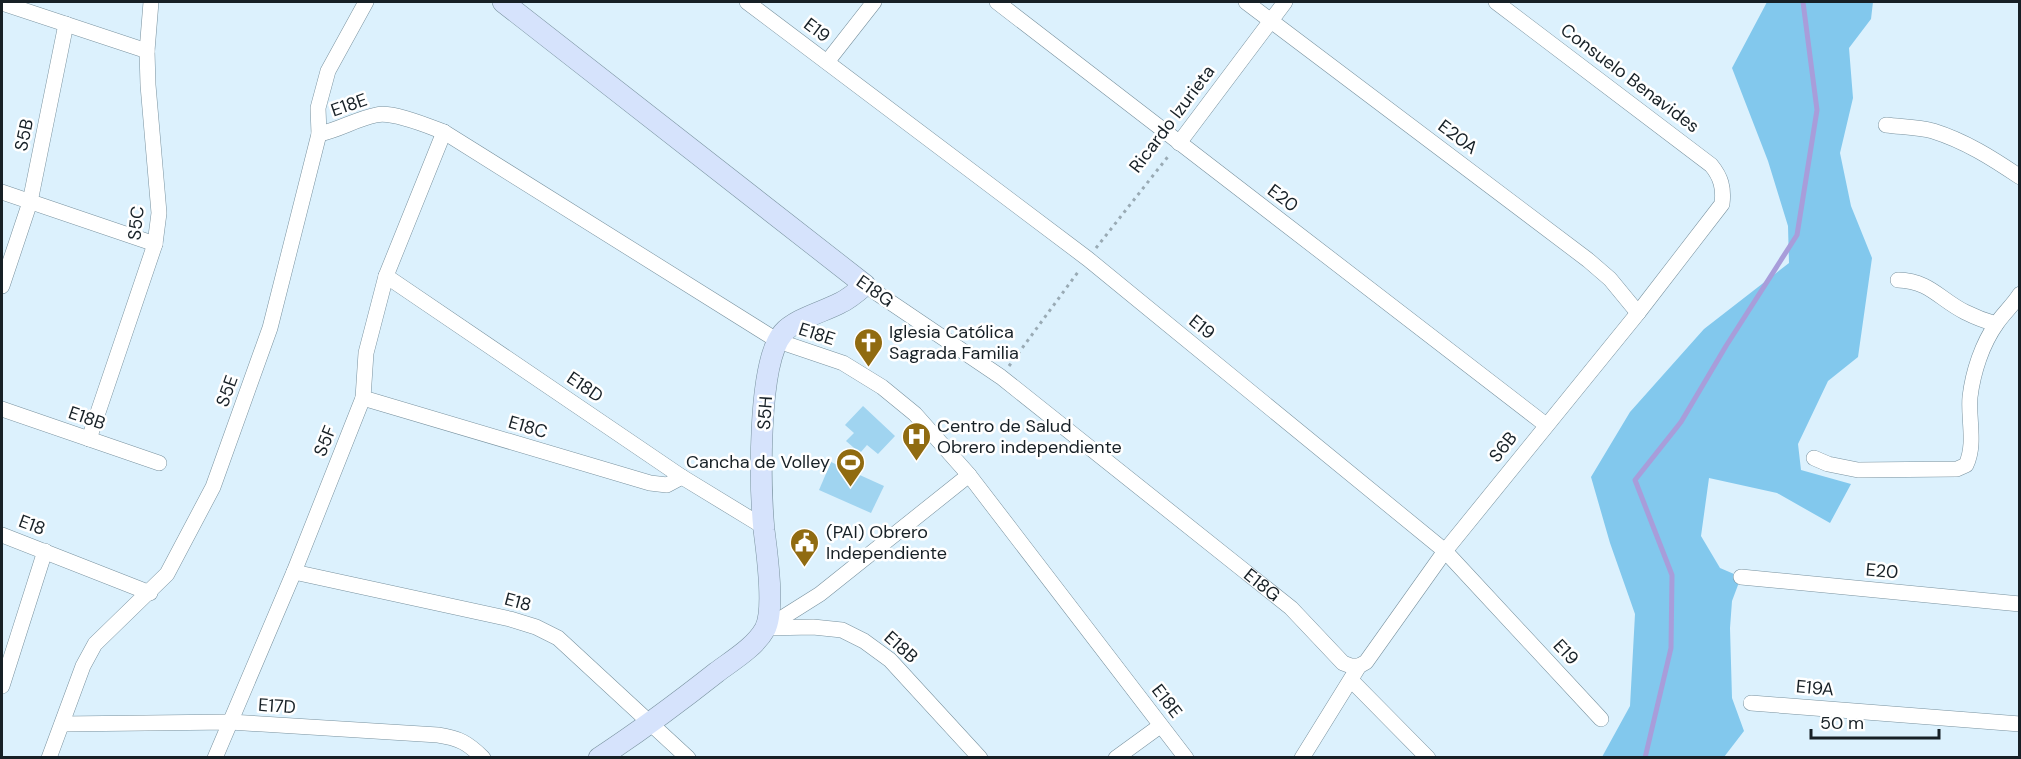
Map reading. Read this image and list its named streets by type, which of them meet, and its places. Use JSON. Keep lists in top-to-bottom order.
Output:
{
  "streets": {
    "street": [
      "E19",
      "Consuelo Benavides",
      "E18E",
      "Ricardo Izurieta",
      "S5B",
      "E20A",
      "E20",
      "S5C",
      "E18G",
      "E18D",
      "S5E",
      "S5H",
      "E18B",
      "E18C",
      "S5F",
      "S6B",
      "E18",
      "E19A",
      "E17D"
    ]
  },
  "crossings": [
    ["E19", "Ricardo Izurieta"],
    ["E19", "S6B"],
    ["Consuelo Benavides", "S6B"],
    ["E18E", "S5E"],
    ["E18E", "S5H"],
    ["E18E", "S5F"],
    ["Ricardo Izurieta", "E20A"],
    ["Ricardo Izurieta", "E20"],
    ["Ricardo Izurieta", "E18G"],
    ["E20A", "S6B"],
    ["E20", "S6B"],
    ["S5C", "E18B"],
    ["E18G", "S6B"],
    ["E18D", "S5H"],
    ["E18D", "E18C"],
    ["E18D", "S5F"],
    ["S5E", "E18"],
    ["S5E", "E17D"],
    ["S5H", "E18B"],
    ["E18C", "S5F"],
    ["S5F", "E18"],
    ["S5F", "E17D"]
  ],
  "places": {
    "church": ["Iglesia Católica Sagrada Familia"],
    "hospital": ["Centro de Salud Obrero independiente"],
    "sports": ["Cancha de Volley"],
    "public building": ["(PAI) Obrero Independiente"]
  },
  "scale_bar": "50 m"
}
